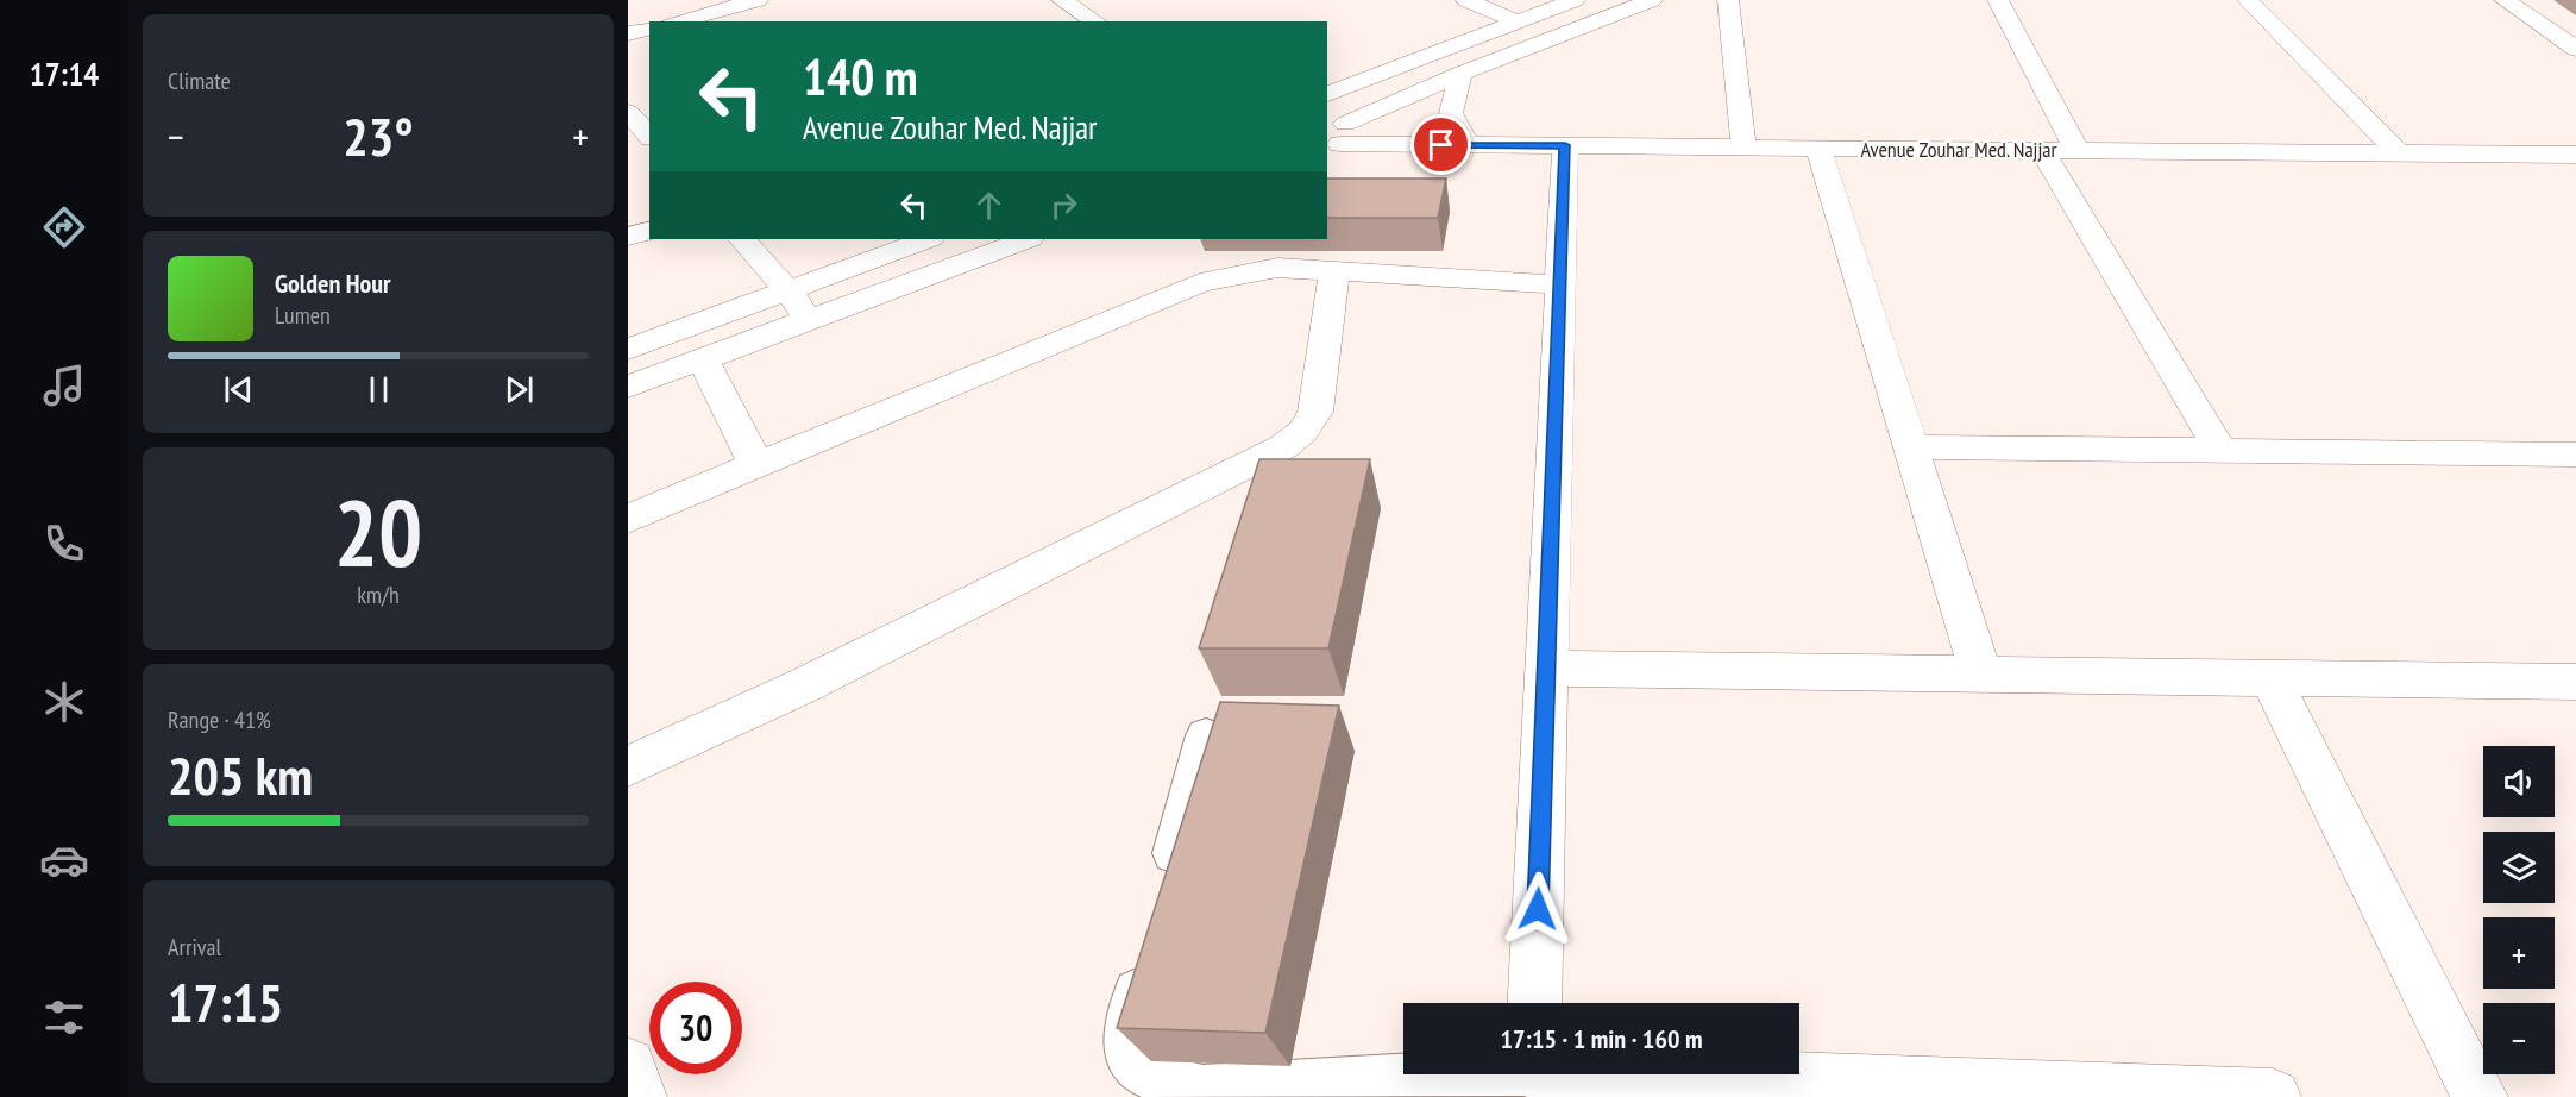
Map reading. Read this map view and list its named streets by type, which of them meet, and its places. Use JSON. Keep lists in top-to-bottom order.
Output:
{
  "streets": {
    "street": ["Avenue Zouhar Med. Najjar"]
  },
  "page": {
    "tabs": "17:14",
    "tile": [
      "Climate",
      ["20", "km/h"],
      ["Range · 41%", "205 km"],
      ["Arrival", "17:15"]
    ],
    "turn": ["140 m", "Avenue Zouhar Med. Najjar"],
    "heat": ["−", "23°", "+"],
    "song": ["Golden Hour", "Lumen"],
    "map_buttons": ["+", "−"],
    "limit": "30",
    "trip": "17:15 · 1 min · 160 m"
  }
}
